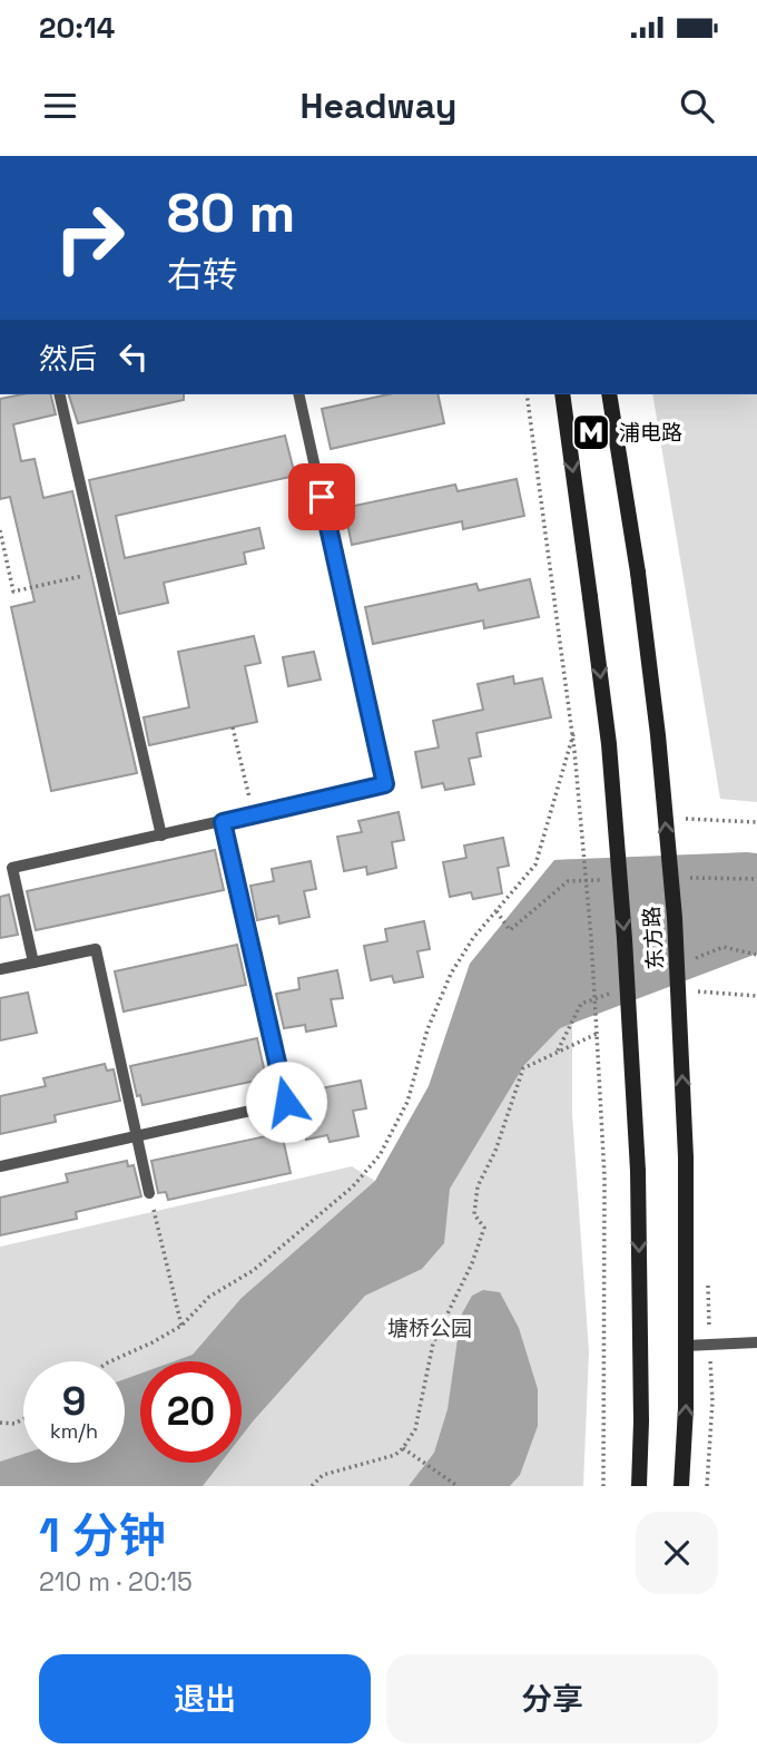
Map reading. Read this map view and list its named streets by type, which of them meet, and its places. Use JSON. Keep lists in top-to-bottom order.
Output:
{
  "streets": {
    "main road": ["东方路"]
  },
  "parks": ["塘桥公园"],
  "places": {
    "metro station": ["浦电路"]
  },
  "page": {
    "status": "20:14",
    "header": "Headway",
    "turn": ["80 m", "右转"],
    "then": "然后",
    "speed": "9 km/h",
    "limit": "20",
    "heading": ["1 分钟", "210 m · 20:15"],
    "buttons": ["退出", "分享"]
  }
}
